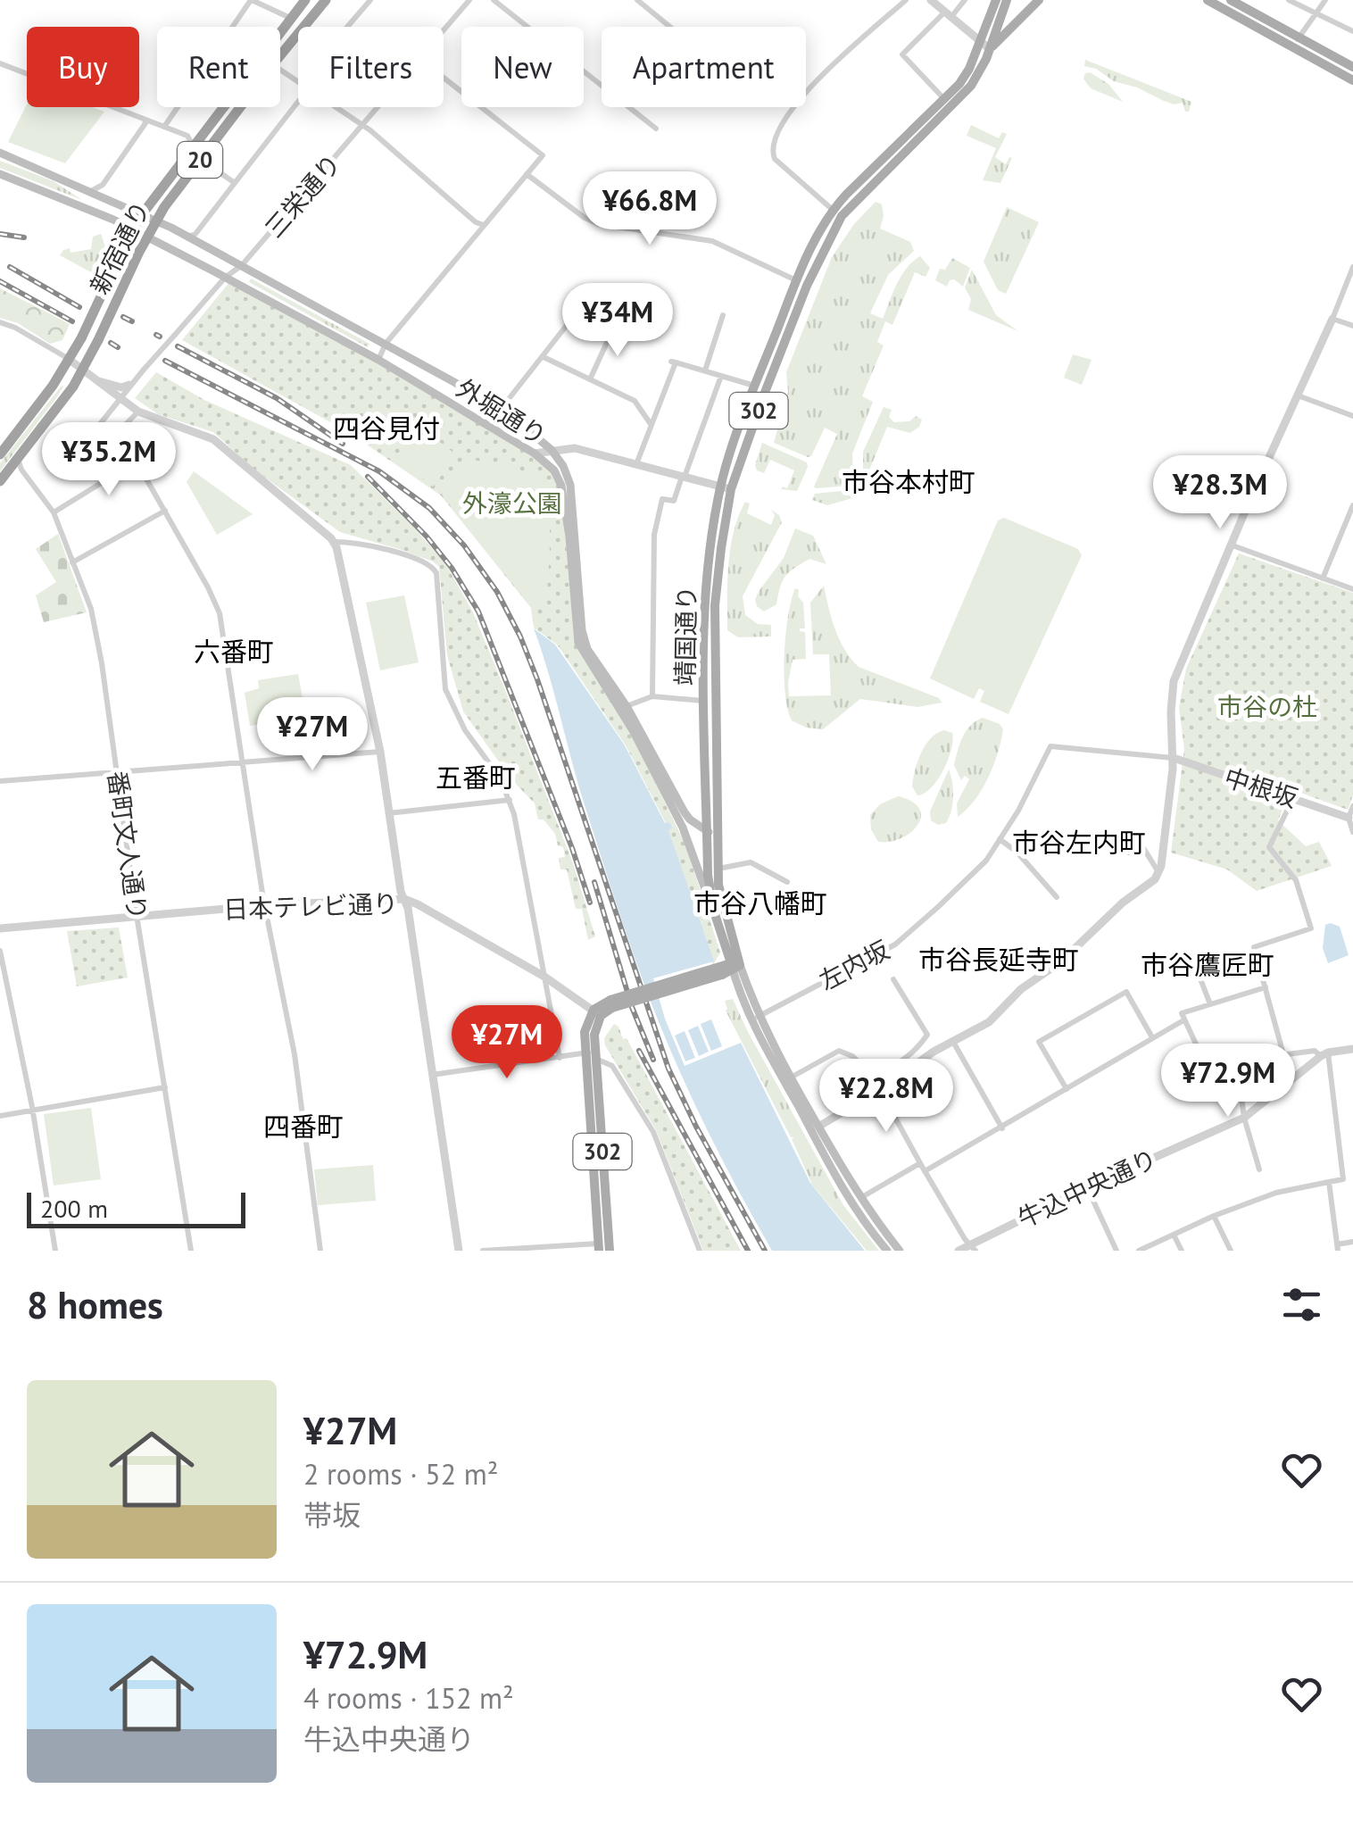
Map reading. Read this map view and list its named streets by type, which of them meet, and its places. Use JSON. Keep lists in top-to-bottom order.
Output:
{
  "streets": {
    "highway": ["20", "新宿通り"],
    "main road": ["302", "外堀通り", "靖国通り"],
    "street": [
      "三栄通り",
      "中根坂",
      "番町文人通り",
      "日本テレビ通り",
      "左内坂",
      "牛込中央通り"
    ]
  },
  "crossings": [
    ["三栄通り", "外堀通り"],
    ["新宿通り", "外堀通り"],
    ["新宿通り", "番町文人通り"],
    ["302", "靖国通り"],
    ["302", "日本テレビ通り"],
    ["外堀通り", "靖国通り"],
    ["中根坂", "左内坂"],
    ["番町文人通り", "日本テレビ通り"]
  ],
  "districts": [
    "四谷見付",
    "市谷本村町",
    "六番町",
    "五番町",
    "市谷左内町",
    "市谷八幡町",
    "市谷長延寺町",
    "市谷鷹匠町",
    "四番町"
  ],
  "parks": ["外濠公園", "市谷の杜"],
  "scale_bar": "200 m",
  "page": {
    "chip": [
      "Buy",
      "Rent",
      "Filters",
      "New",
      "Apartment"
    ],
    "price": [
      "¥66.8M",
      "¥34M",
      "¥35.2M",
      "¥28.3M",
      "¥27M",
      "¥27M",
      "¥72.9M",
      "¥22.8M"
    ],
    "scale": "200 m",
    "heading": "8 homes",
    "list": [
      {
        "name": "¥27M",
        "note": "2 rooms · 52 m² · 帯坂"
      },
      {
        "name": "¥72.9M",
        "note": "4 rooms · 152 m² · 牛込中央通り"
      }
    ]
  }
}
